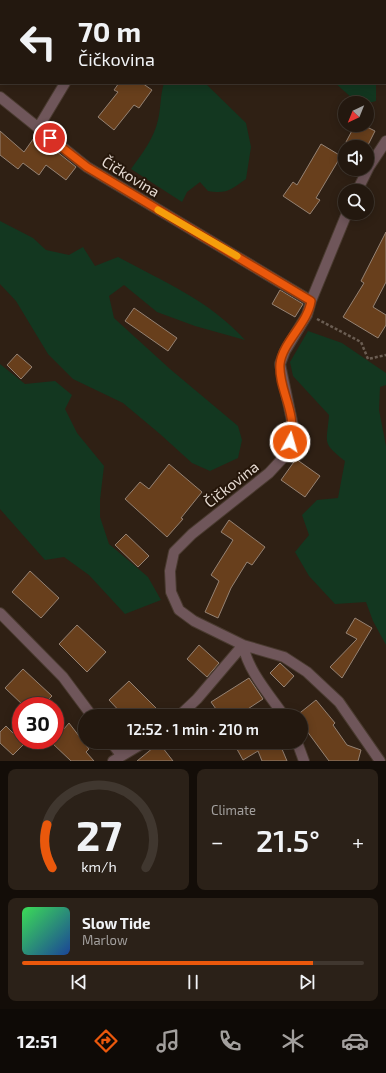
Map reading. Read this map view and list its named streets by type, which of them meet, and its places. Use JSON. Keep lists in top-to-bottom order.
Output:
{
  "streets": {
    "street": ["Čičkovina"]
  },
  "north": "bottom left",
  "page": {
    "turn": ["70 m", "Čičkovina"],
    "limit": "30",
    "trip": "12:52 · 1 min · 210 m",
    "tile": "Climate",
    "heat": ["−", "21.5°", "+"],
    "song": ["Slow Tide", "Marlow"],
    "tabs": "12:51",
    "gauge": ["27", "km/h"]
  }
}
